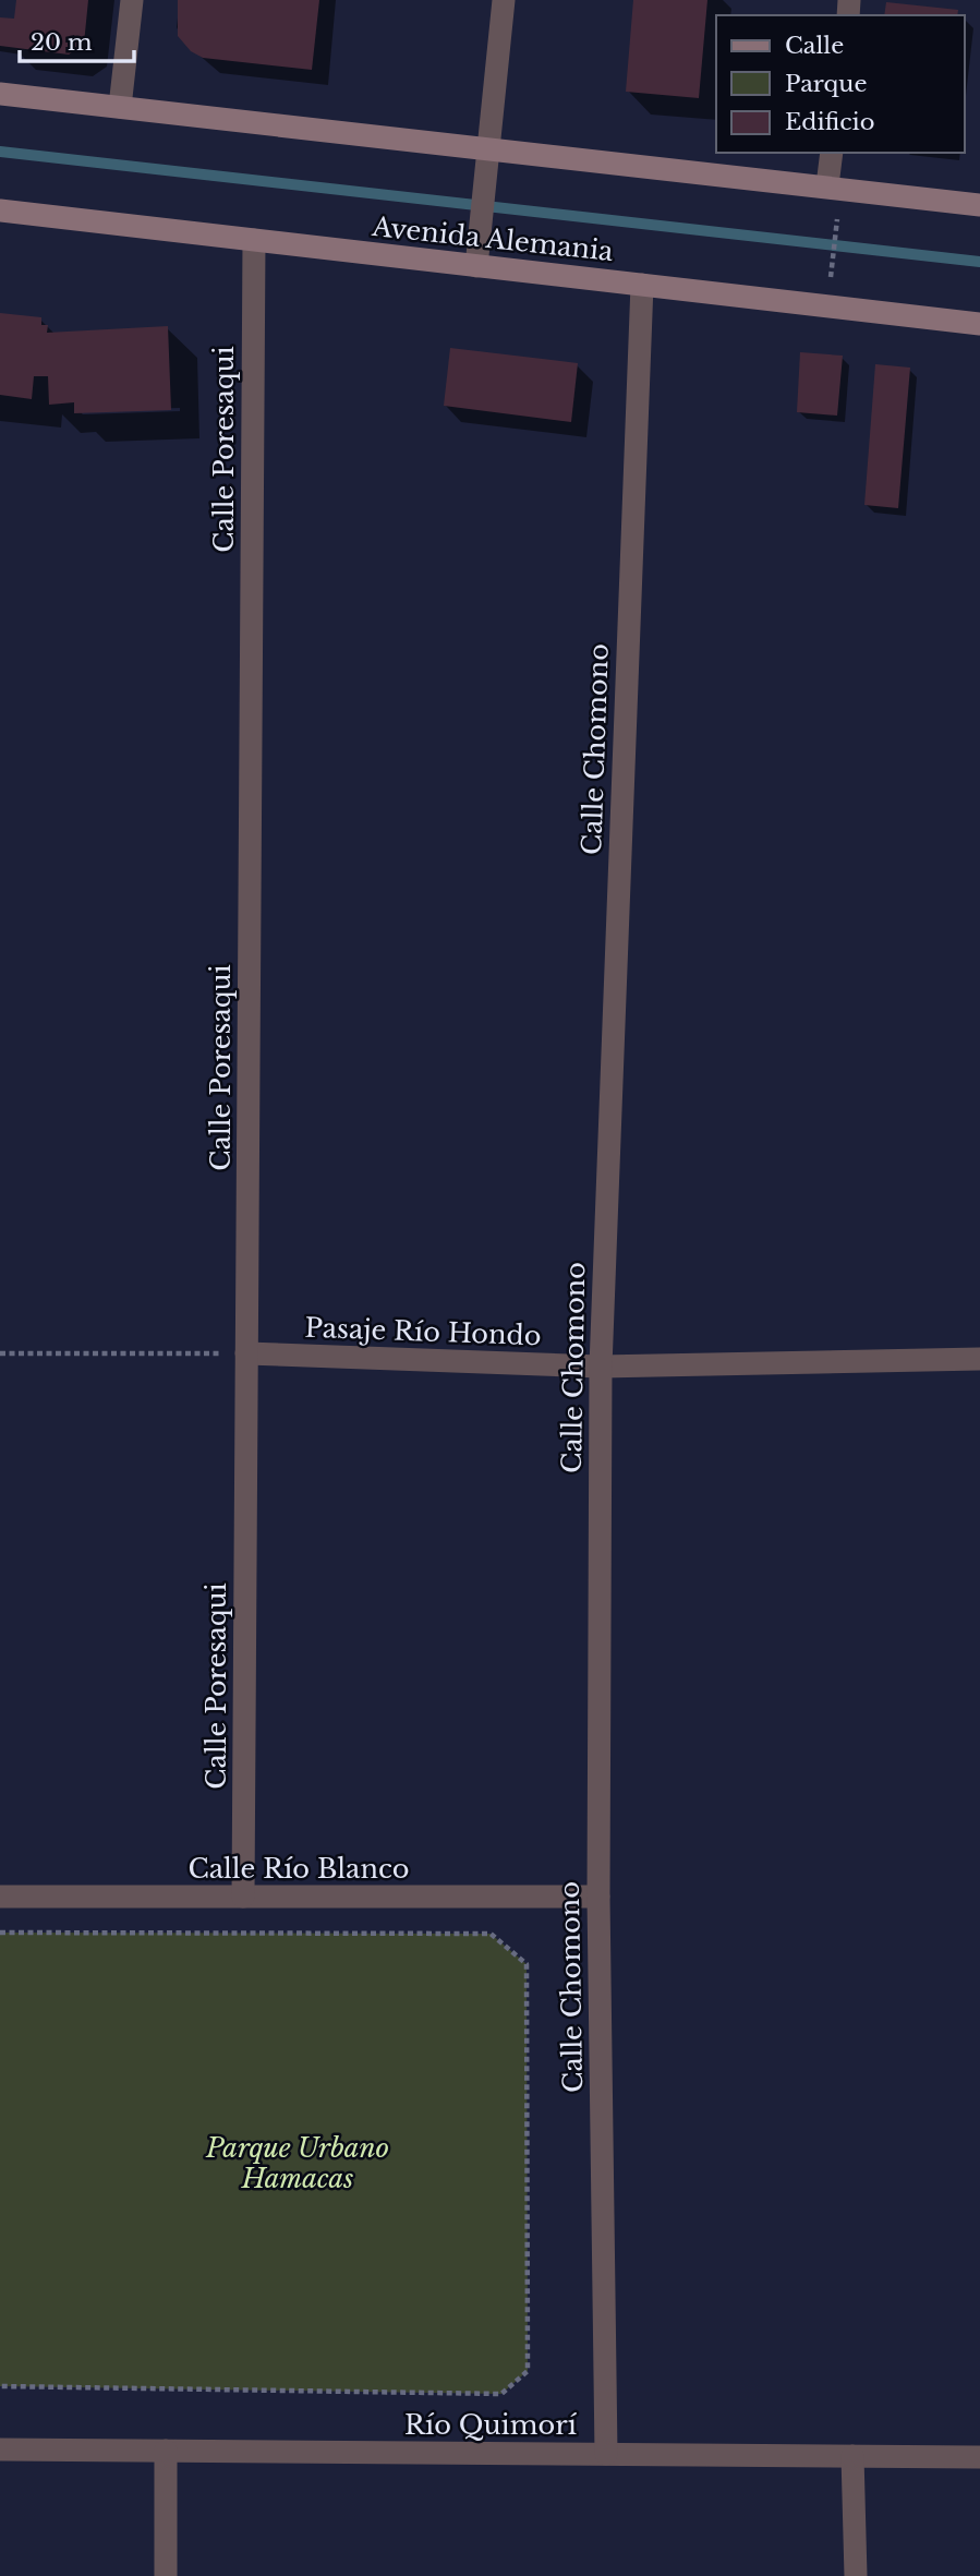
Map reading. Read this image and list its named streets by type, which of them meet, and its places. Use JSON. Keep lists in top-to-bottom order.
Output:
{
  "streets": {
    "main road": ["Avenida Alemania"],
    "street": [
      "Calle Poresaqui",
      "Calle Chomono",
      "Pasaje Río Hondo",
      "Calle Río Blanco",
      "Río Quimorí"
    ]
  },
  "crossings": [
    ["Avenida Alemania", "Calle Poresaqui"],
    ["Avenida Alemania", "Calle Chomono"],
    ["Calle Poresaqui", "Pasaje Río Hondo"],
    ["Calle Poresaqui", "Calle Río Blanco"],
    ["Calle Chomono", "Pasaje Río Hondo"],
    ["Calle Chomono", "Calle Río Blanco"],
    ["Calle Chomono", "Río Quimorí"]
  ],
  "parks": ["Parque Urbano Hamacas"],
  "legend": ["Calle", "Parque", "Edificio"],
  "scale_bar": "20 m"
}
